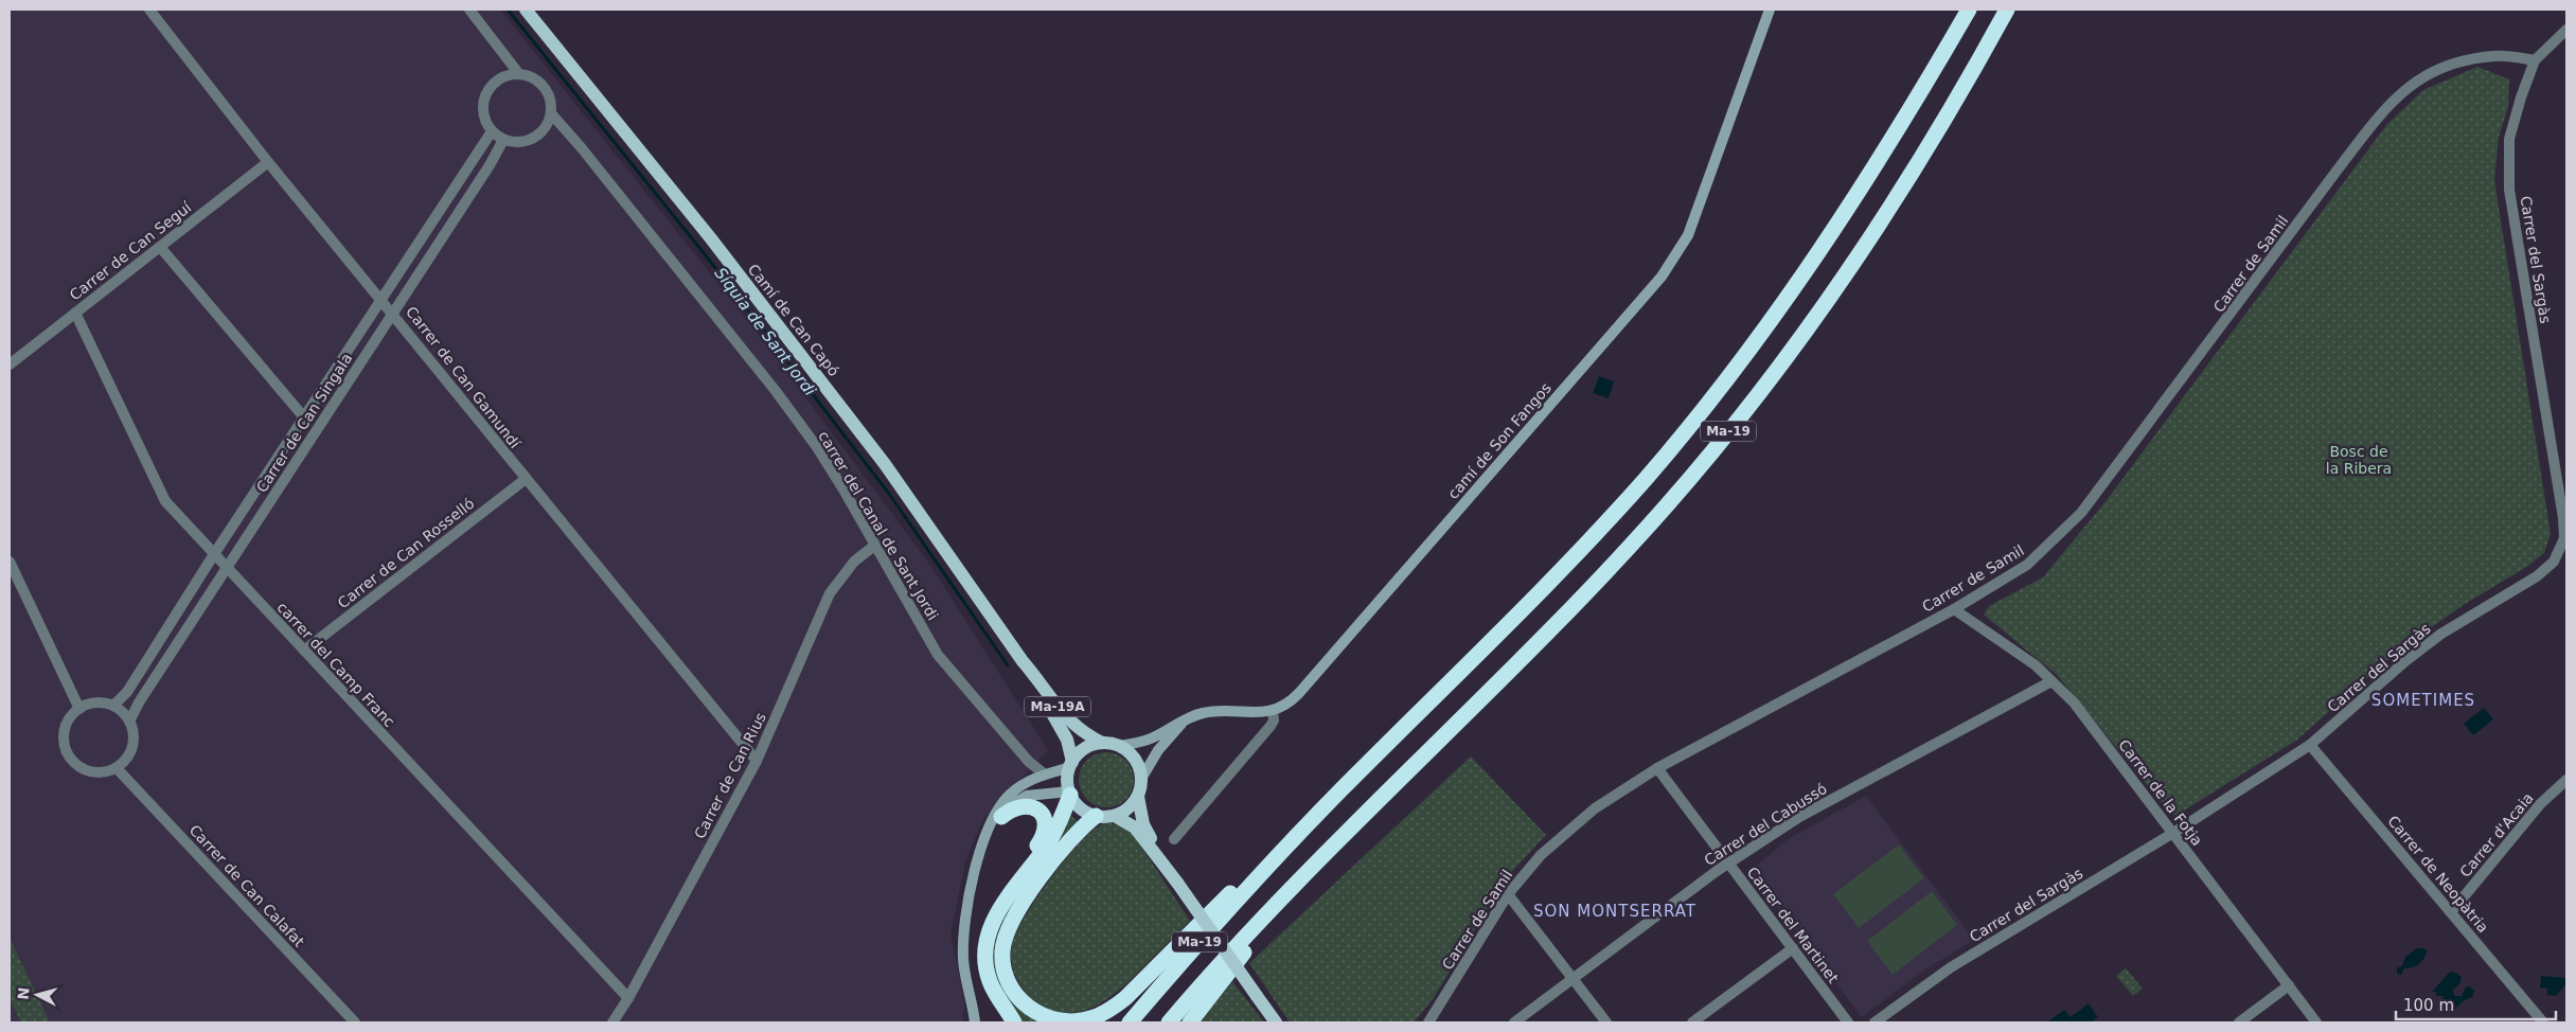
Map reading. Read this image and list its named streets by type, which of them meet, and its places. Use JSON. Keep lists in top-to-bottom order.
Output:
{
  "streets": {
    "highway": ["Ma-19"],
    "main road": ["Camí de Can Capó", "Ma-19A"],
    "street": [
      "Carrer de Can Seguí",
      "Carrer del Sargàs",
      "Carrer de Samil",
      "Carrer de Can Gamundí",
      "Carrer de Can Singala",
      "camí de Son Fangos",
      "carrer del Canal de Sant Jordi",
      "Carrer de Can Rosselló",
      "carrer del Camp Franc",
      "Carrer de Can Rius",
      "Carrer de la Fotja",
      "Carrer del Cabussó",
      "Carrer d'Acaia",
      "Carrer de Neopàtria",
      "Carrer de Can Calafat",
      "Carrer del Martinet"
    ]
  },
  "crossings": [
    ["Carrer de Can Seguí", "Carrer de Can Gamundí"],
    ["Carrer de Can Seguí", "carrer del Camp Franc"],
    ["Carrer del Sargàs", "Carrer de Samil"],
    ["Carrer del Sargàs", "Carrer de la Fotja"],
    ["Carrer del Sargàs", "Carrer de Neopàtria"],
    ["Carrer de Samil", "Carrer de la Fotja"],
    ["Carrer de Samil", "Carrer del Martinet"],
    ["Carrer de Can Gamundí", "Carrer de Can Singala"],
    ["Carrer de Can Gamundí", "Carrer de Can Rosselló"],
    ["Carrer de Can Gamundí", "Carrer de Can Rius"],
    ["Carrer de Can Singala", "carrer del Canal de Sant Jordi"],
    ["Carrer de Can Singala", "carrer del Camp Franc"],
    ["Carrer de Can Singala", "Carrer de Can Calafat"],
    ["carrer del Canal de Sant Jordi", "Carrer de Can Rius"],
    ["Carrer de Can Rosselló", "carrer del Camp Franc"],
    ["carrer del Camp Franc", "Carrer de Can Rius"],
    ["Carrer de la Fotja", "Carrer del Cabussó"],
    ["Carrer del Cabussó", "Carrer del Martinet"],
    ["Carrer d'Acaia", "Carrer de Neopàtria"]
  ],
  "districts": ["SOMETIMES", "SON MONTSERRAT"],
  "water": ["Síquia de Sant Jordi"],
  "parks": ["Bosc de la Ribera"],
  "scale_bar": "100 m",
  "north": "left"
}
